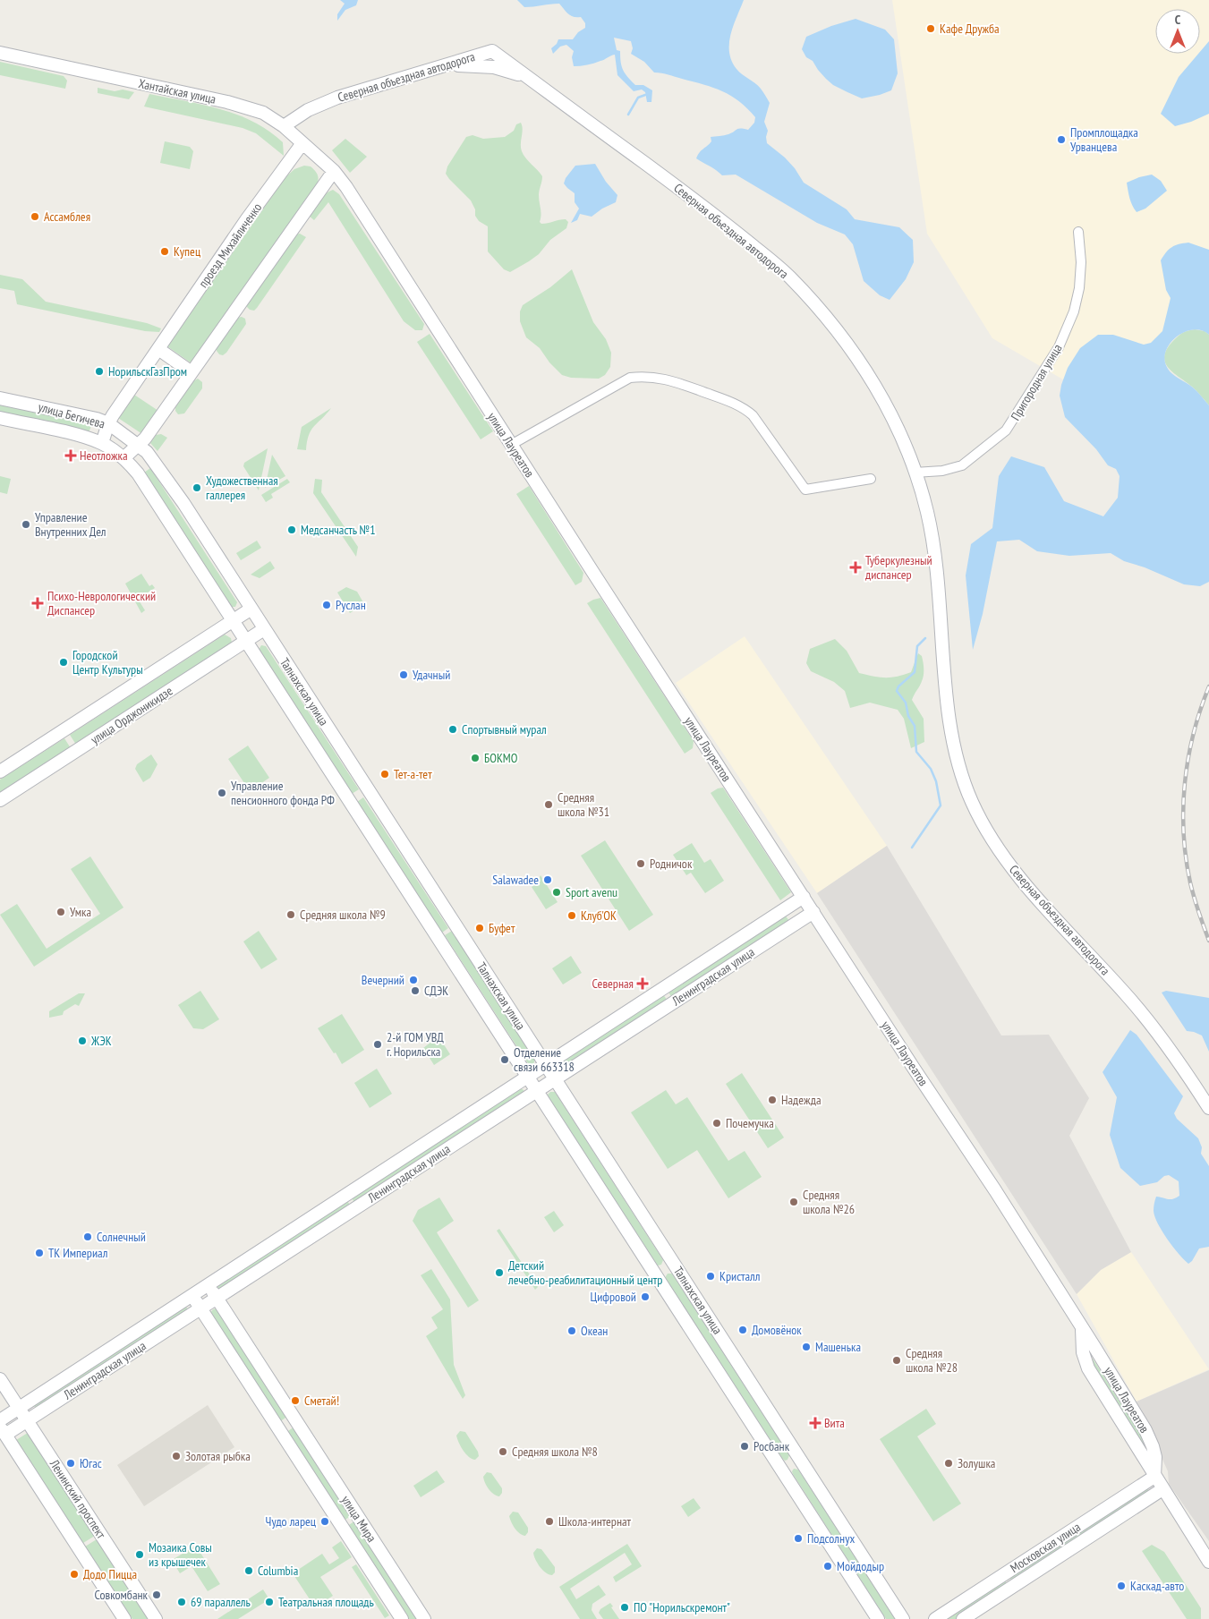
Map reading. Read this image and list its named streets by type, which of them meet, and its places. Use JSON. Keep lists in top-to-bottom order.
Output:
{
  "streets": {
    "street": [
      "Северная объездная автодорога",
      "Хантайская улица",
      "проезд Михайличенко",
      "Пригородная улица",
      "улица Бегичева",
      "улица Лауреатов",
      "Талнахская улица",
      "улица Орджоникидзе",
      "Ленинградская улица",
      "Ленинский проспект",
      "улица Мира",
      "Московская улица"
    ]
  },
  "crossings": [
    ["Северная объездная автодорога", "Хантайская улица"],
    ["Северная объездная автодорога", "Пригородная улица"],
    ["Хантайская улица", "проезд Михайличенко"],
    ["Хантайская улица", "улица Лауреатов"],
    ["проезд Михайличенко", "улица Бегичева"],
    ["улица Бегичева", "Талнахская улица"],
    ["улица Лауреатов", "Ленинградская улица"],
    ["улица Лауреатов", "Московская улица"],
    ["Талнахская улица", "улица Орджоникидзе"],
    ["Талнахская улица", "Ленинградская улица"],
    ["Ленинградская улица", "Ленинский проспект"],
    ["Ленинградская улица", "улица Мира"]
  ],
  "places": {
    "other": [
      "Кафе Дружба",
      "Промплощадка Урванцева",
      "Ассамблея",
      "Купец",
      "НорильскГазПром",
      "Художественная галлерея",
      "Управление Внутренних Дел",
      "Медсанчасть №1",
      "Руслан",
      "Городской Центр Культуры",
      "Удачный",
      "Спортывный мурал",
      "БОКМО",
      "Тет-а-тет",
      "Управление пенсионного фонда РФ",
      "Средняя школа №31",
      "Родничок",
      "Salawadee",
      "Sport avenu",
      "Умка",
      "Средняя школа №9",
      "Клуб'ОК",
      "Буфет",
      "Вечерний",
      "СДЭК",
      "ЖЭК",
      "2-й ГОМ УВД г. Норильска",
      "Отделение связи 663318",
      "Надежда",
      "Почемучка",
      "Средняя школа №26",
      "Солнечный",
      "ТК Империал",
      "Детский лечебно-реабилитационный центр",
      "Кристалл",
      "Цифровой",
      "Домовёнок",
      "Океан",
      "Машенька",
      "Средняя школа №28",
      "Сметай!",
      "Росбанк",
      "Средняя школа №8",
      "Золотая рыбка",
      "Югас",
      "Золушка",
      "Чудо ларец",
      "Школа-интернат",
      "Подсолнух",
      "Мозаика Совы из крышечек",
      "Мойдодыр",
      "Columbia",
      "Додо Пицца",
      "Каскад-авто",
      "Совкомбанк",
      "69 параллель",
      "Театральная площадь",
      "ПО \"Норильскремонт\""
    ],
    "health": [
      "Неотложка",
      "Туберкулезный диспансер",
      "Психо-Неврологический Диспансер",
      "Северная",
      "Вита"
    ]
  },
  "north": "top"
}
